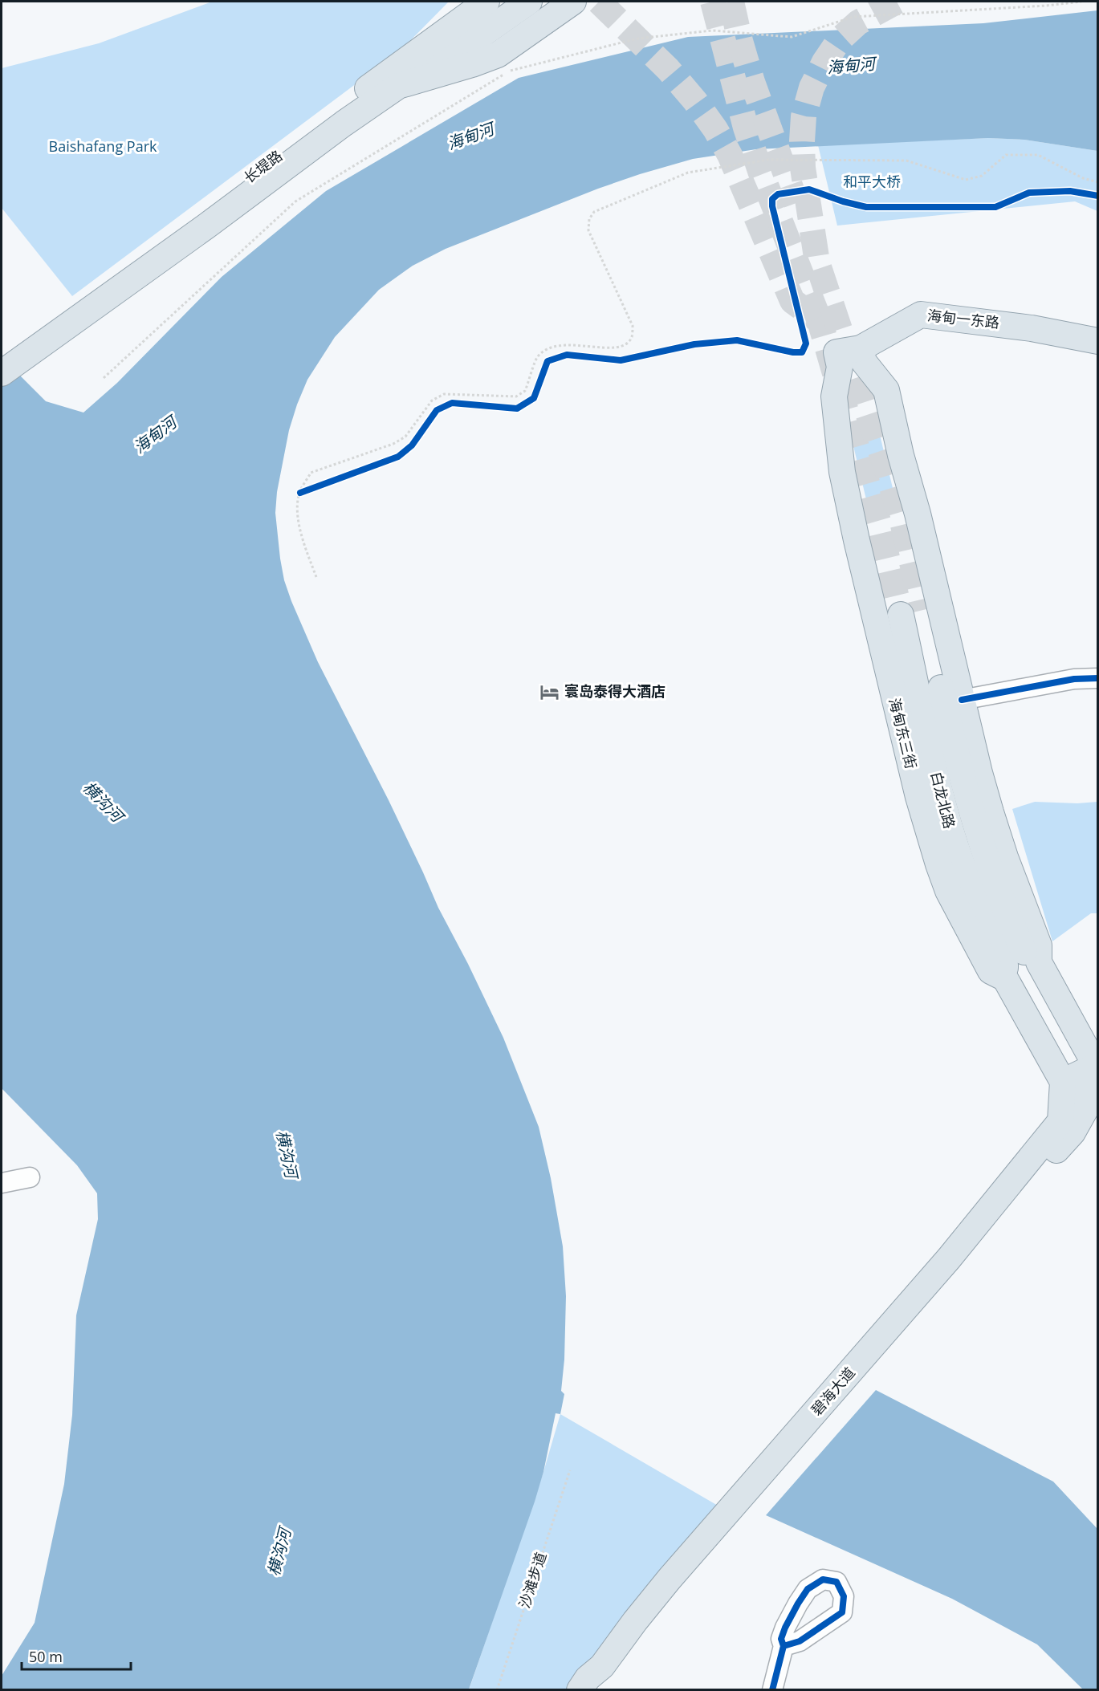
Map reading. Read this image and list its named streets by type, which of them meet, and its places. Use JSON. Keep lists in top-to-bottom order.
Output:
{
  "streets": {
    "main road": [
      "长堤路",
      "海甸一东路",
      "海甸东三街",
      "白龙北路",
      "碧海大道"
    ],
    "path": ["沙滩步道"]
  },
  "crossings": [
    ["海甸一东路", "海甸东三街"],
    ["海甸东三街", "白龙北路"],
    ["海甸东三街", "碧海大道"]
  ],
  "water": ["海甸河", "横沟河"],
  "parks": ["Baishafang Park", "和平大桥"],
  "places": {
    "hotel": ["寰岛泰得大酒店"]
  },
  "scale_bar": "50 m"
}
